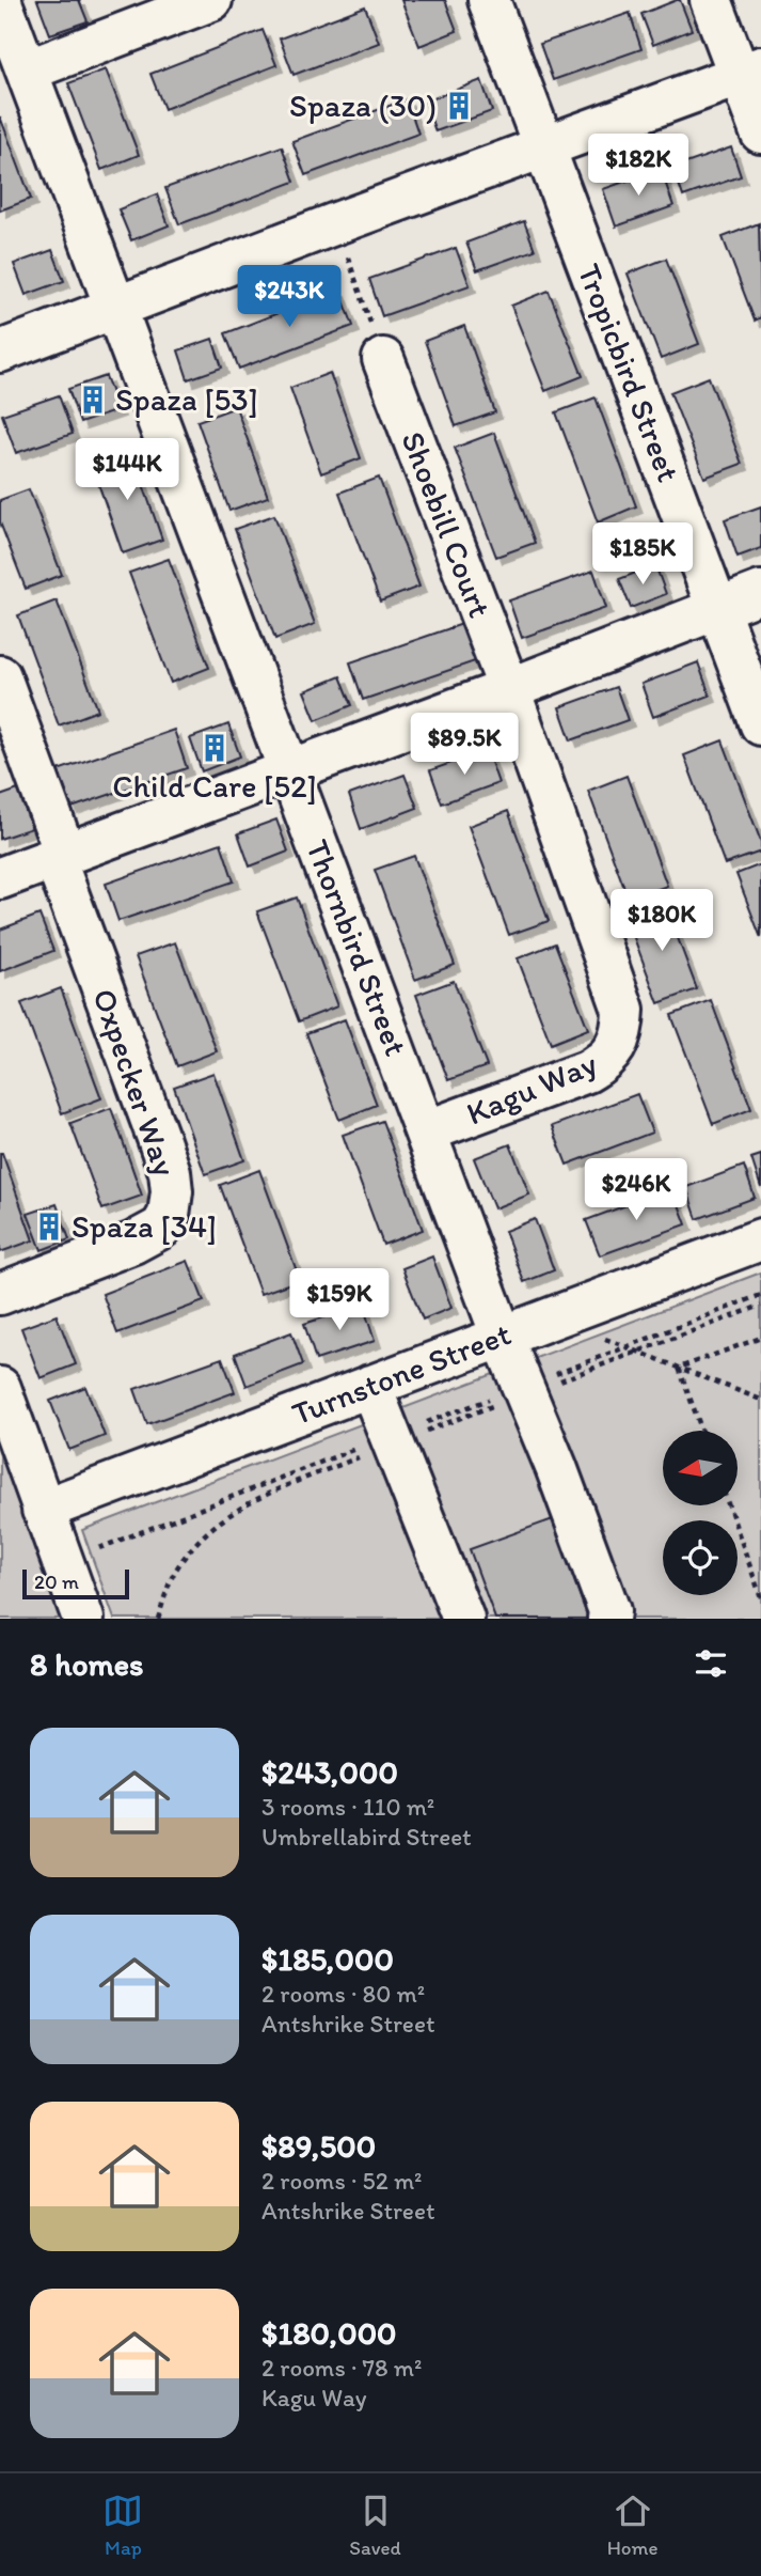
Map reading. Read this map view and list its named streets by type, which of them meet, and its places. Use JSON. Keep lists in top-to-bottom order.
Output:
{
  "streets": {
    "street": [
      "Tropicbird Street",
      "Shoebill Court",
      "Thornbird Street",
      "Oxpecker Way",
      "Kagu Way",
      "Turnstone Street"
    ]
  },
  "crossings": [
    ["Shoebill Court", "Kagu Way"],
    ["Thornbird Street", "Kagu Way"],
    ["Thornbird Street", "Turnstone Street"]
  ],
  "places": {
    "building": [
      "Spaza (30)",
      "Spaza [53]",
      "Child Care [52]",
      "Spaza [34]"
    ]
  },
  "scale_bar": "20 m",
  "north": "left",
  "page": {
    "price": [
      "$182K",
      "$243K",
      "$144K",
      "$185K",
      "$89.5K",
      "$180K",
      "$246K",
      "$159K"
    ],
    "scale": "20 m",
    "heading": "8 homes",
    "list": [
      {
        "name": "$243,000",
        "note": "3 rooms · 110 m² · Umbrellabird Street"
      },
      {
        "name": "$185,000",
        "note": "2 rooms · 80 m² · Antshrike Street"
      },
      {
        "name": "$89,500",
        "note": "2 rooms · 52 m² · Antshrike Street"
      },
      {
        "name": "$180,000",
        "note": "2 rooms · 78 m² · Kagu Way"
      }
    ],
    "tabs": ["Map", "Saved", "Home"]
  }
}
